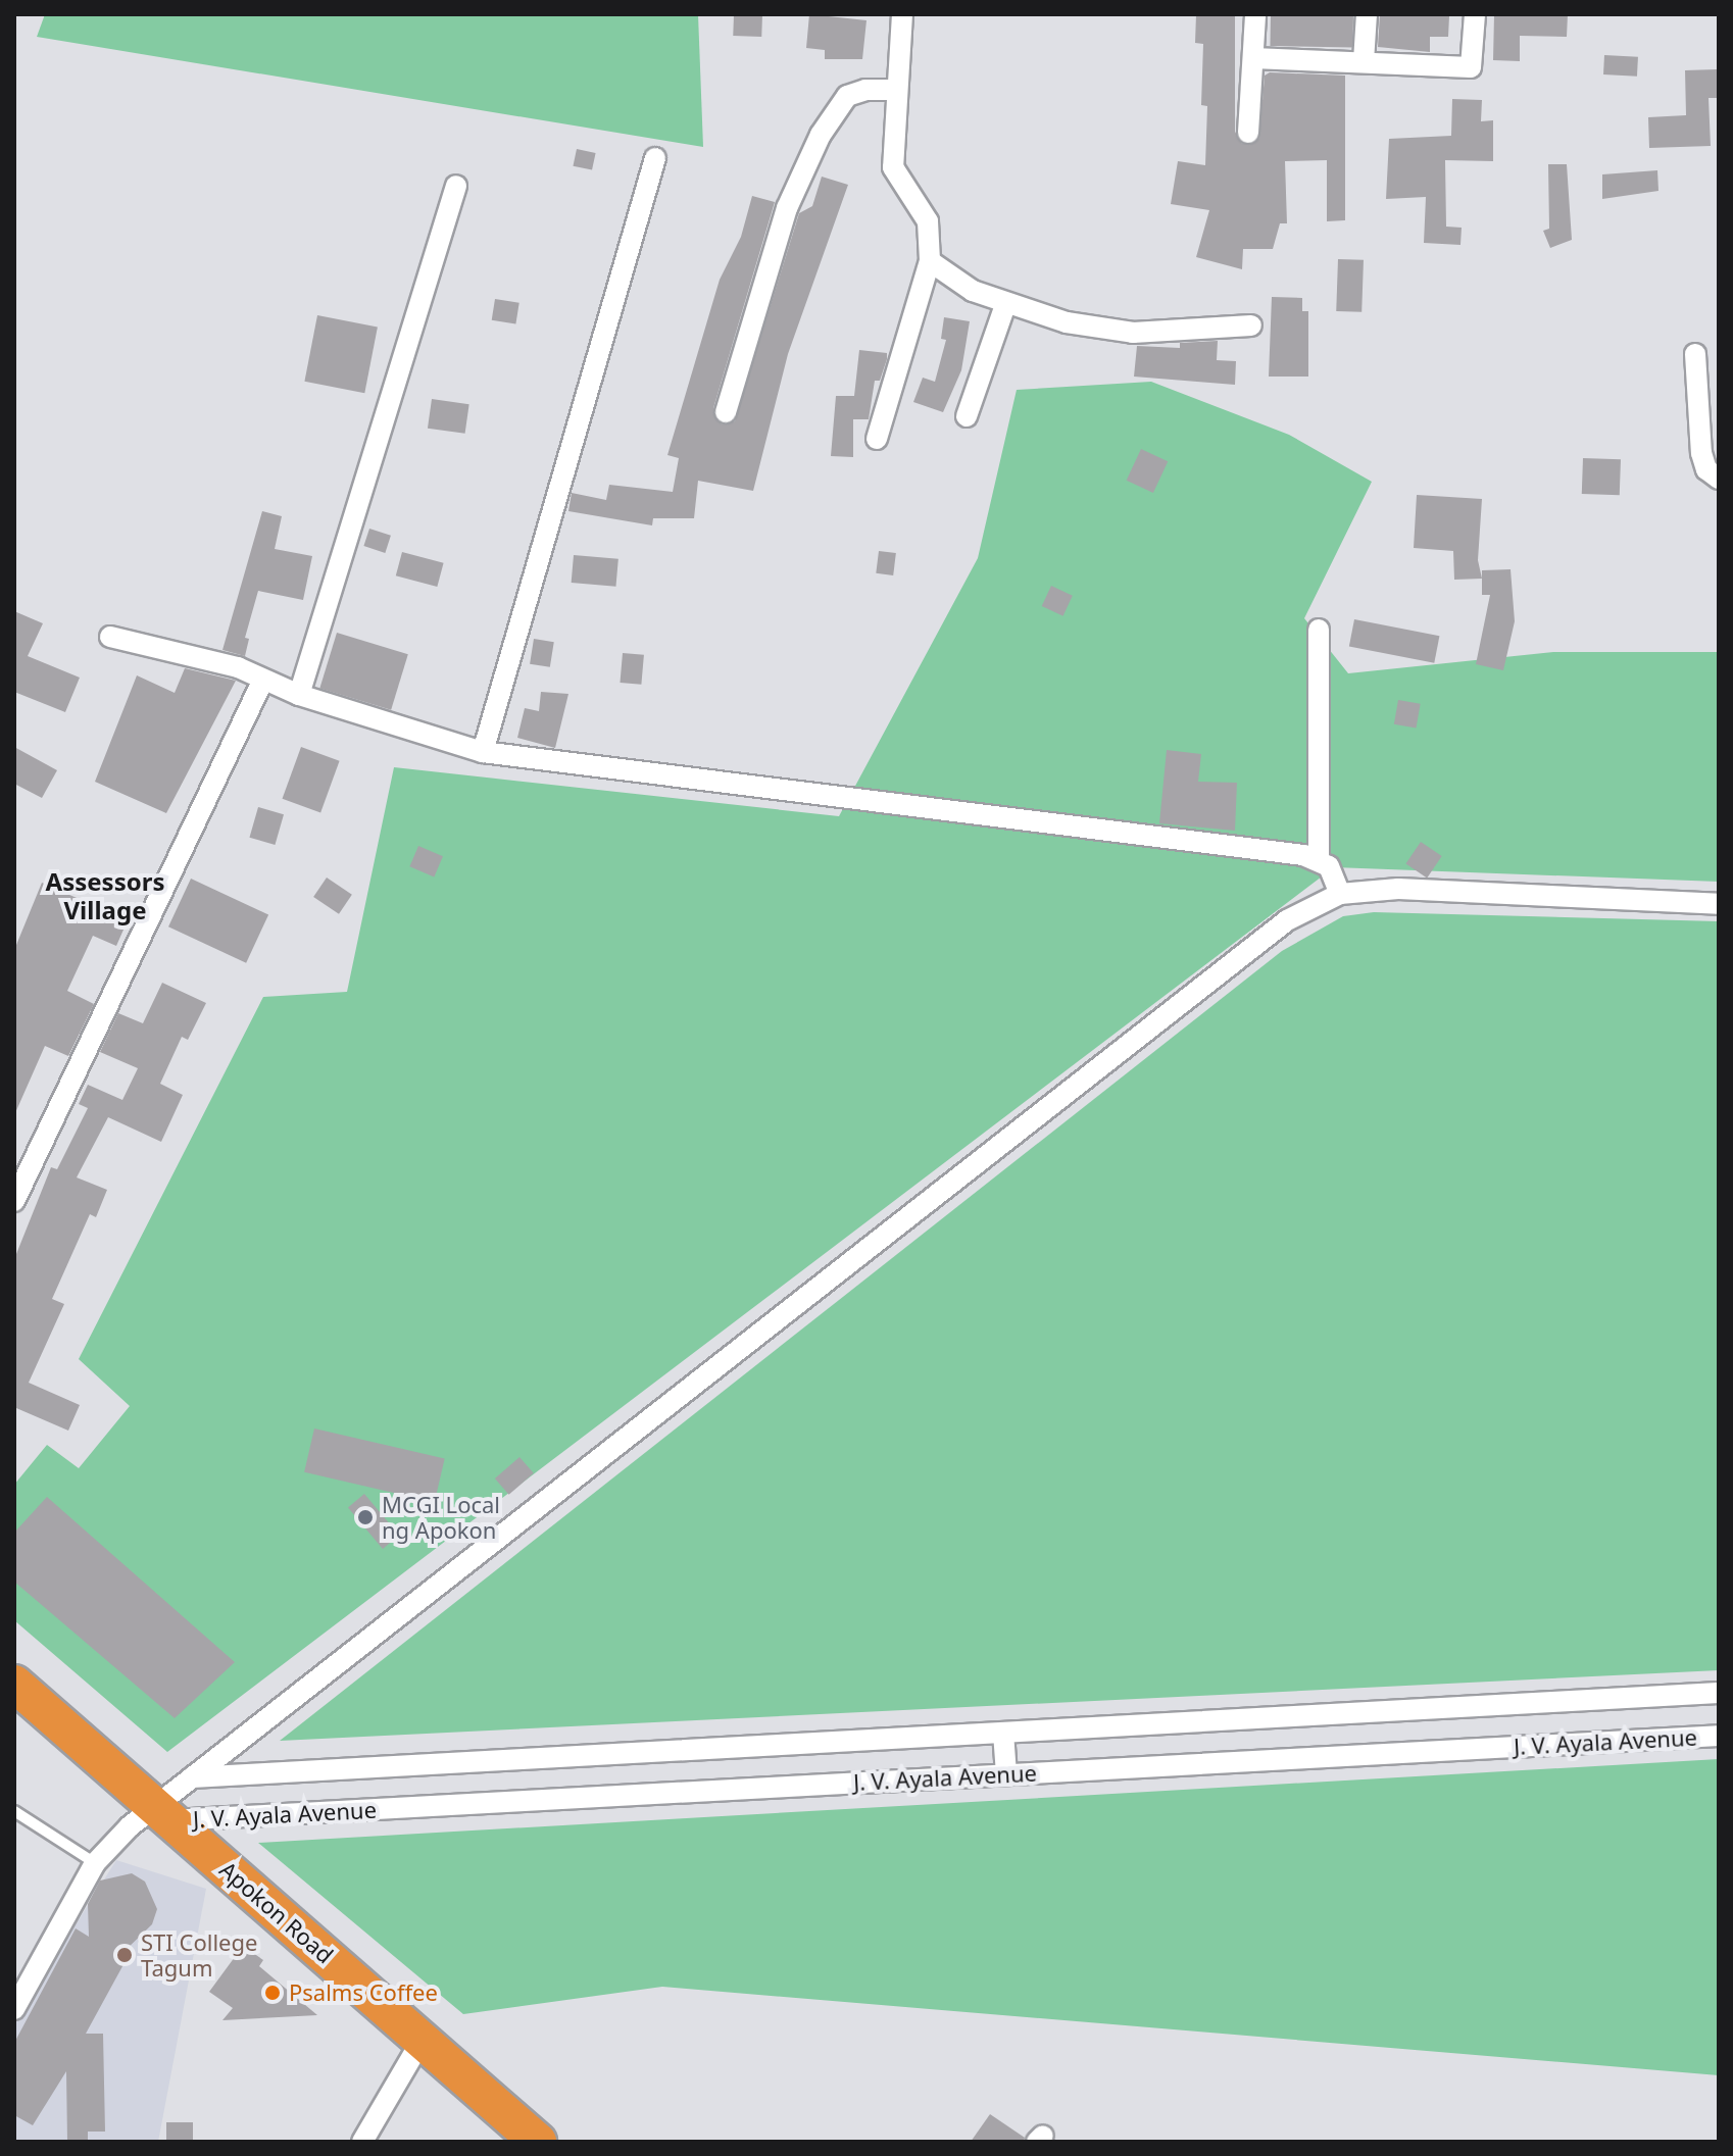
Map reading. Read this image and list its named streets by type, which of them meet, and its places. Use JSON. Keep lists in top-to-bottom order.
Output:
{
  "streets": {
    "highway": ["Apokon Road"],
    "street": ["J. V. Ayala Avenue"]
  },
  "crossings": [
    ["J. V. Ayala Avenue", "Apokon Road"]
  ],
  "districts": ["Assessors Village"],
  "places": ["MCGI Local ng Apokon", "STI College Tagum", "Psalms Coffee"]
}
